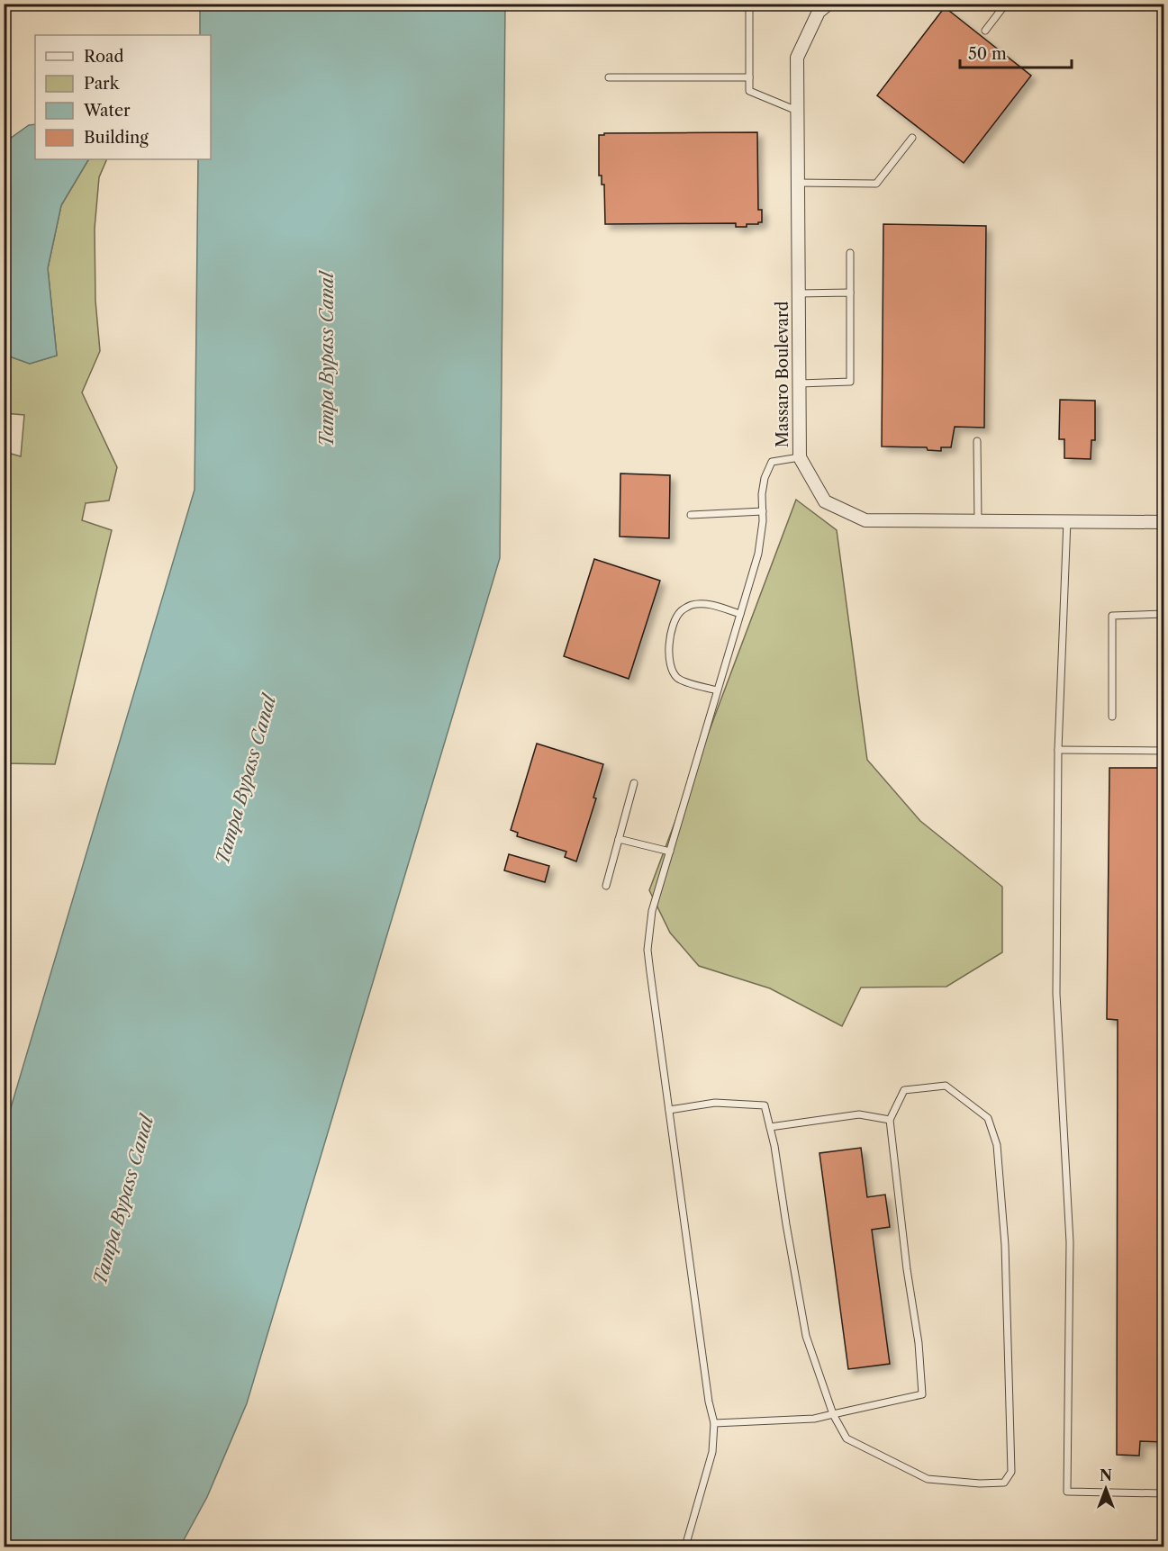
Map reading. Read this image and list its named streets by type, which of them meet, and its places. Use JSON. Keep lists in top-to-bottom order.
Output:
{
  "streets": {
    "street": ["Massaro Boulevard"]
  },
  "water": ["Tampa Bypass Canal"],
  "legend": [
    "Road",
    "Park",
    "Water",
    "Building"
  ],
  "scale_bar": "50 m",
  "north": "top"
}
